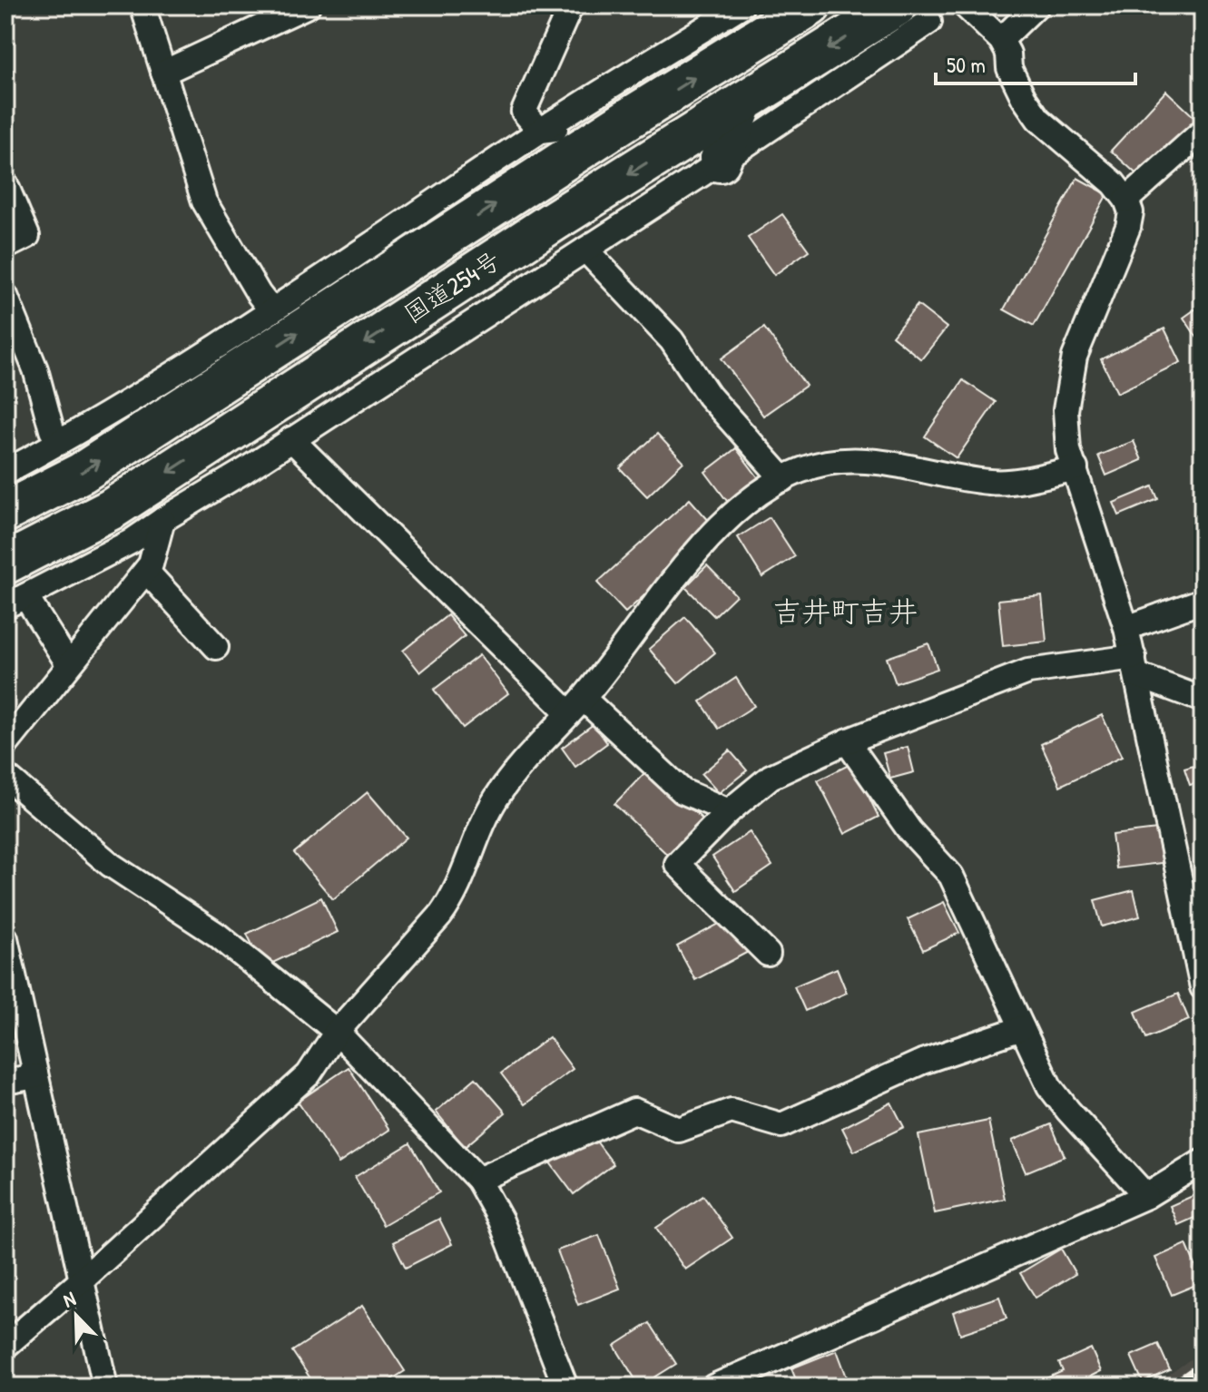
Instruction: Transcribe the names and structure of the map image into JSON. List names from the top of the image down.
{
  "streets": {
    "highway": ["国道254号"]
  },
  "districts": ["吉井町吉井"],
  "scale_bar": "50 m",
  "north": "top left"
}
